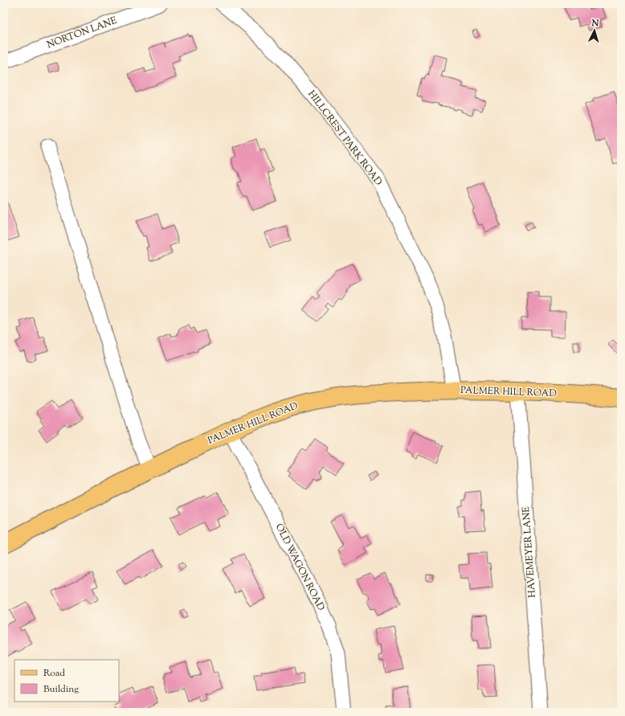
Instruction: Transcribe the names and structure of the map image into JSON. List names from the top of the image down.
{
  "streets": {
    "main road": ["PALMER HILL ROAD"],
    "street": [
      "NORTON LANE",
      "HILLCREST PARK ROAD",
      "HAVEMEYER LANE",
      "OLD WAGON ROAD"
    ]
  },
  "crossings": [
    ["HILLCREST PARK ROAD", "PALMER HILL ROAD"],
    ["PALMER HILL ROAD", "HAVEMEYER LANE"],
    ["PALMER HILL ROAD", "OLD WAGON ROAD"]
  ],
  "legend": ["Road", "Building"],
  "north": "top"
}
